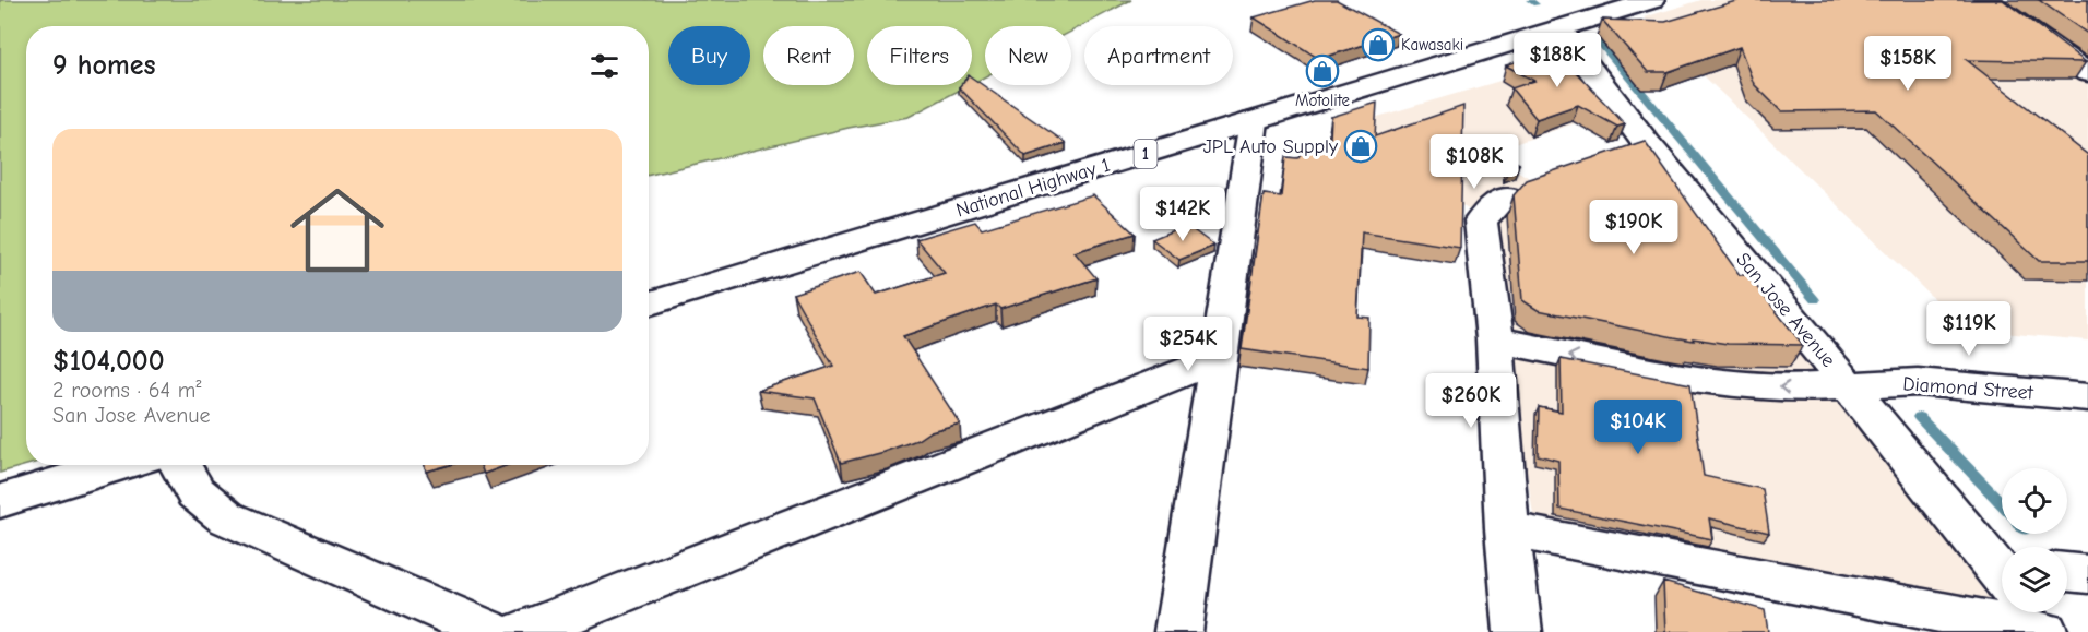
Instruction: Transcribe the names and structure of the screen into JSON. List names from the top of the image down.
{
  "streets": {
    "main road": [
      "1",
      "National Highway 1",
      "San Jose Avenue",
      "Diamond Street"
    ]
  },
  "crossings": [
    ["National Highway 1", "San Jose Avenue"],
    ["San Jose Avenue", "Diamond Street"]
  ],
  "places": {
    "shop": ["Kawasaki", "Motolite", "JPL Auto Supply"]
  },
  "page": {
    "chip": [
      "Buy",
      "Rent",
      "Filters",
      "New",
      "Apartment"
    ],
    "heading": "9 homes",
    "price": [
      "$188K",
      "$158K",
      "$108K",
      "$142K",
      "$190K",
      "$119K",
      "$254K",
      "$260K",
      "$104K"
    ],
    "list": [
      {
        "name": "$104,000",
        "note": "2 rooms · 64 m² · San Jose Avenue"
      }
    ]
  }
}
